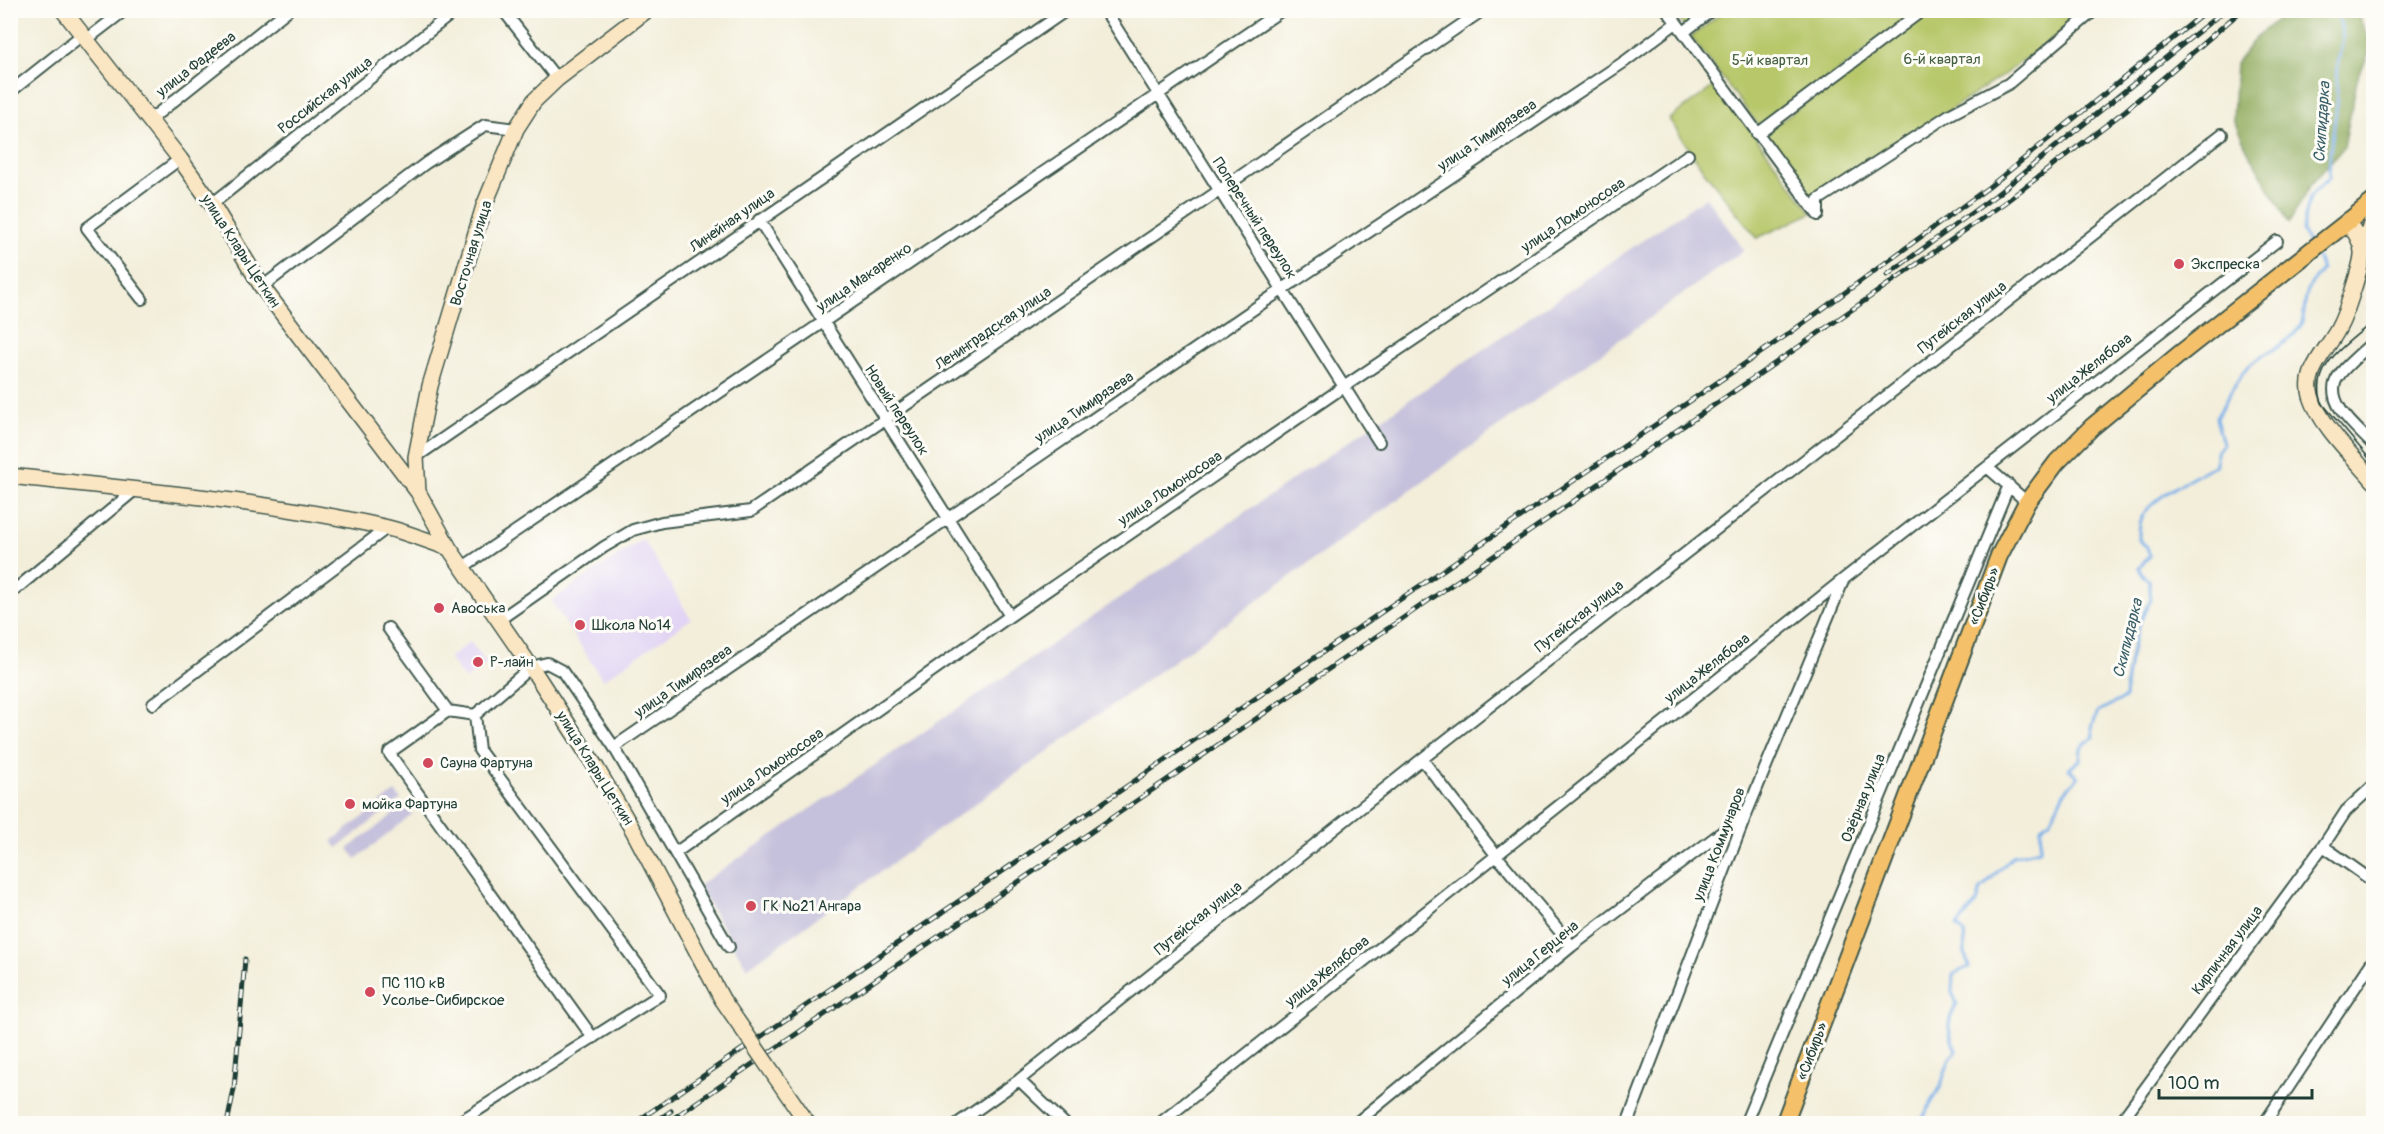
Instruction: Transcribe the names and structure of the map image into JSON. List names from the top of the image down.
{
  "streets": {
    "main road": ["«Сибирь»"],
    "street": [
      "улица Фадеева",
      "Российская улица",
      "улица Тимирязева",
      "улица Ломоносова",
      "Поперечный переулок",
      "Линейная улица",
      "улица Клары Цеткин",
      "Восточная улица",
      "улица Макаренко",
      "Путейская улица",
      "Ленинградская улица",
      "улица Желябова",
      "Новый переулок",
      "Озёрная улица",
      "улица Коммунаров",
      "Кирпичная улица",
      "улица Герцена"
    ]
  },
  "crossings": [
    ["улица Фадеева", "улица Клары Цеткин"],
    ["Российская улица", "улица Клары Цеткин"],
    ["улица Тимирязева", "Поперечный переулок"],
    ["улица Тимирязева", "Новый переулок"],
    ["улица Ломоносова", "Поперечный переулок"],
    ["улица Ломоносова", "Новый переулок"],
    ["Поперечный переулок", "улица Макаренко"],
    ["Поперечный переулок", "Ленинградская улица"],
    ["Линейная улица", "Восточная улица"],
    ["Линейная улица", "Новый переулок"],
    ["улица Клары Цеткин", "Восточная улица"],
    ["улица Клары Цеткин", "улица Макаренко"],
    ["улица Клары Цеткин", "Ленинградская улица"],
    ["улица Макаренко", "Новый переулок"],
    ["Ленинградская улица", "Новый переулок"],
    ["улица Желябова", "улица Коммунаров"],
    ["улица Коммунаров", "улица Герцена"]
  ],
  "water": ["Скипидарка"],
  "parks": ["6-й квартал", "5-й квартал"],
  "places": [
    "Экспреска",
    "Авоська",
    "Школа №14",
    "Р-лайн",
    "Сауна Фартуна",
    "мойка Фартуна",
    "ГК №21 Ангара",
    "ПС 110 кВ Усолье-Сибирское"
  ],
  "scale_bar": "100 m"
}
